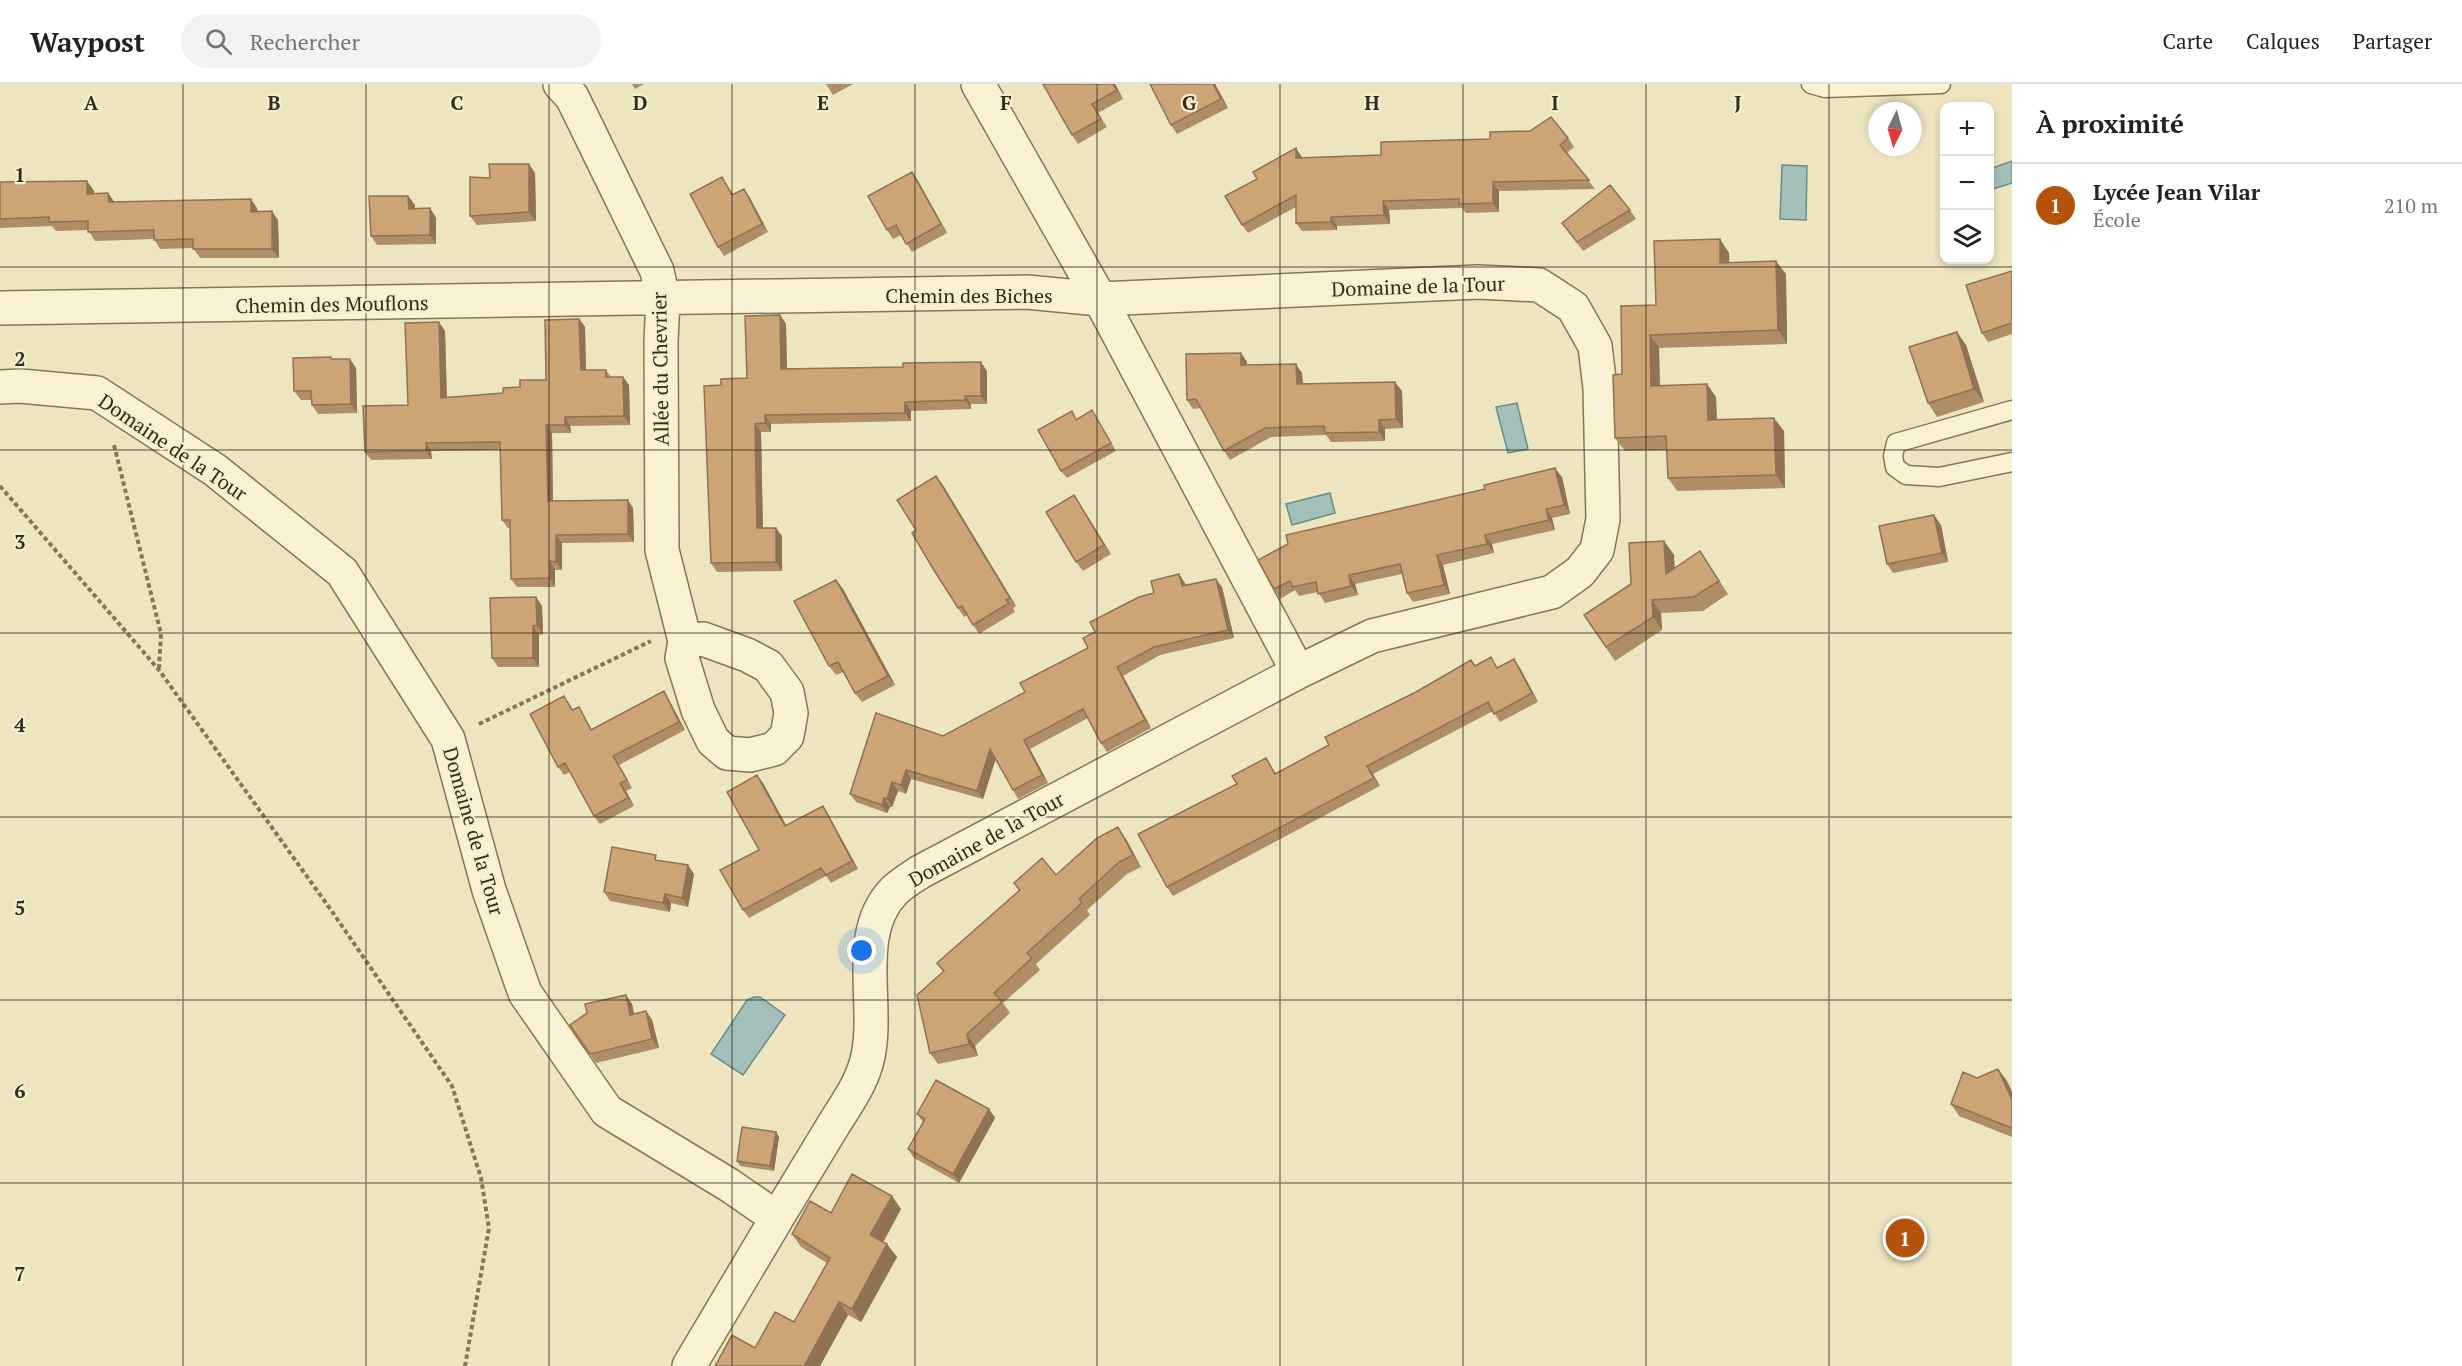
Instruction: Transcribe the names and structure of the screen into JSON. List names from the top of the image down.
{
  "streets": {
    "street": [
      "Domaine de la Tour",
      "Chemin des Biches",
      "Chemin des Mouflons",
      "Allée du Chevrier"
    ]
  },
  "crossings": [
    ["Domaine de la Tour", "Chemin des Biches"],
    ["Chemin des Biches", "Chemin des Mouflons"],
    ["Chemin des Biches", "Allée du Chevrier"],
    ["Chemin des Mouflons", "Allée du Chevrier"]
  ],
  "north": "bottom",
  "page": {
    "header": "Waypost",
    "search": "Rechercher",
    "nav": ["Carte", "Calques", "Partager"],
    "heading": "À proximité",
    "map_buttons": ["+", "−"],
    "list": [
      {
        "mark": "1",
        "name": "Lycée Jean Vilar",
        "note": "École",
        "value": "210 m"
      }
    ],
    "pins": "1"
  },
  "grid": {
    "columns": [
      "A",
      "B",
      "C",
      "D",
      "E",
      "F",
      "G",
      "H",
      "I",
      "J"
    ],
    "rows": [
      "1",
      "2",
      "3",
      "4",
      "5",
      "6",
      "7"
    ]
  }
}
